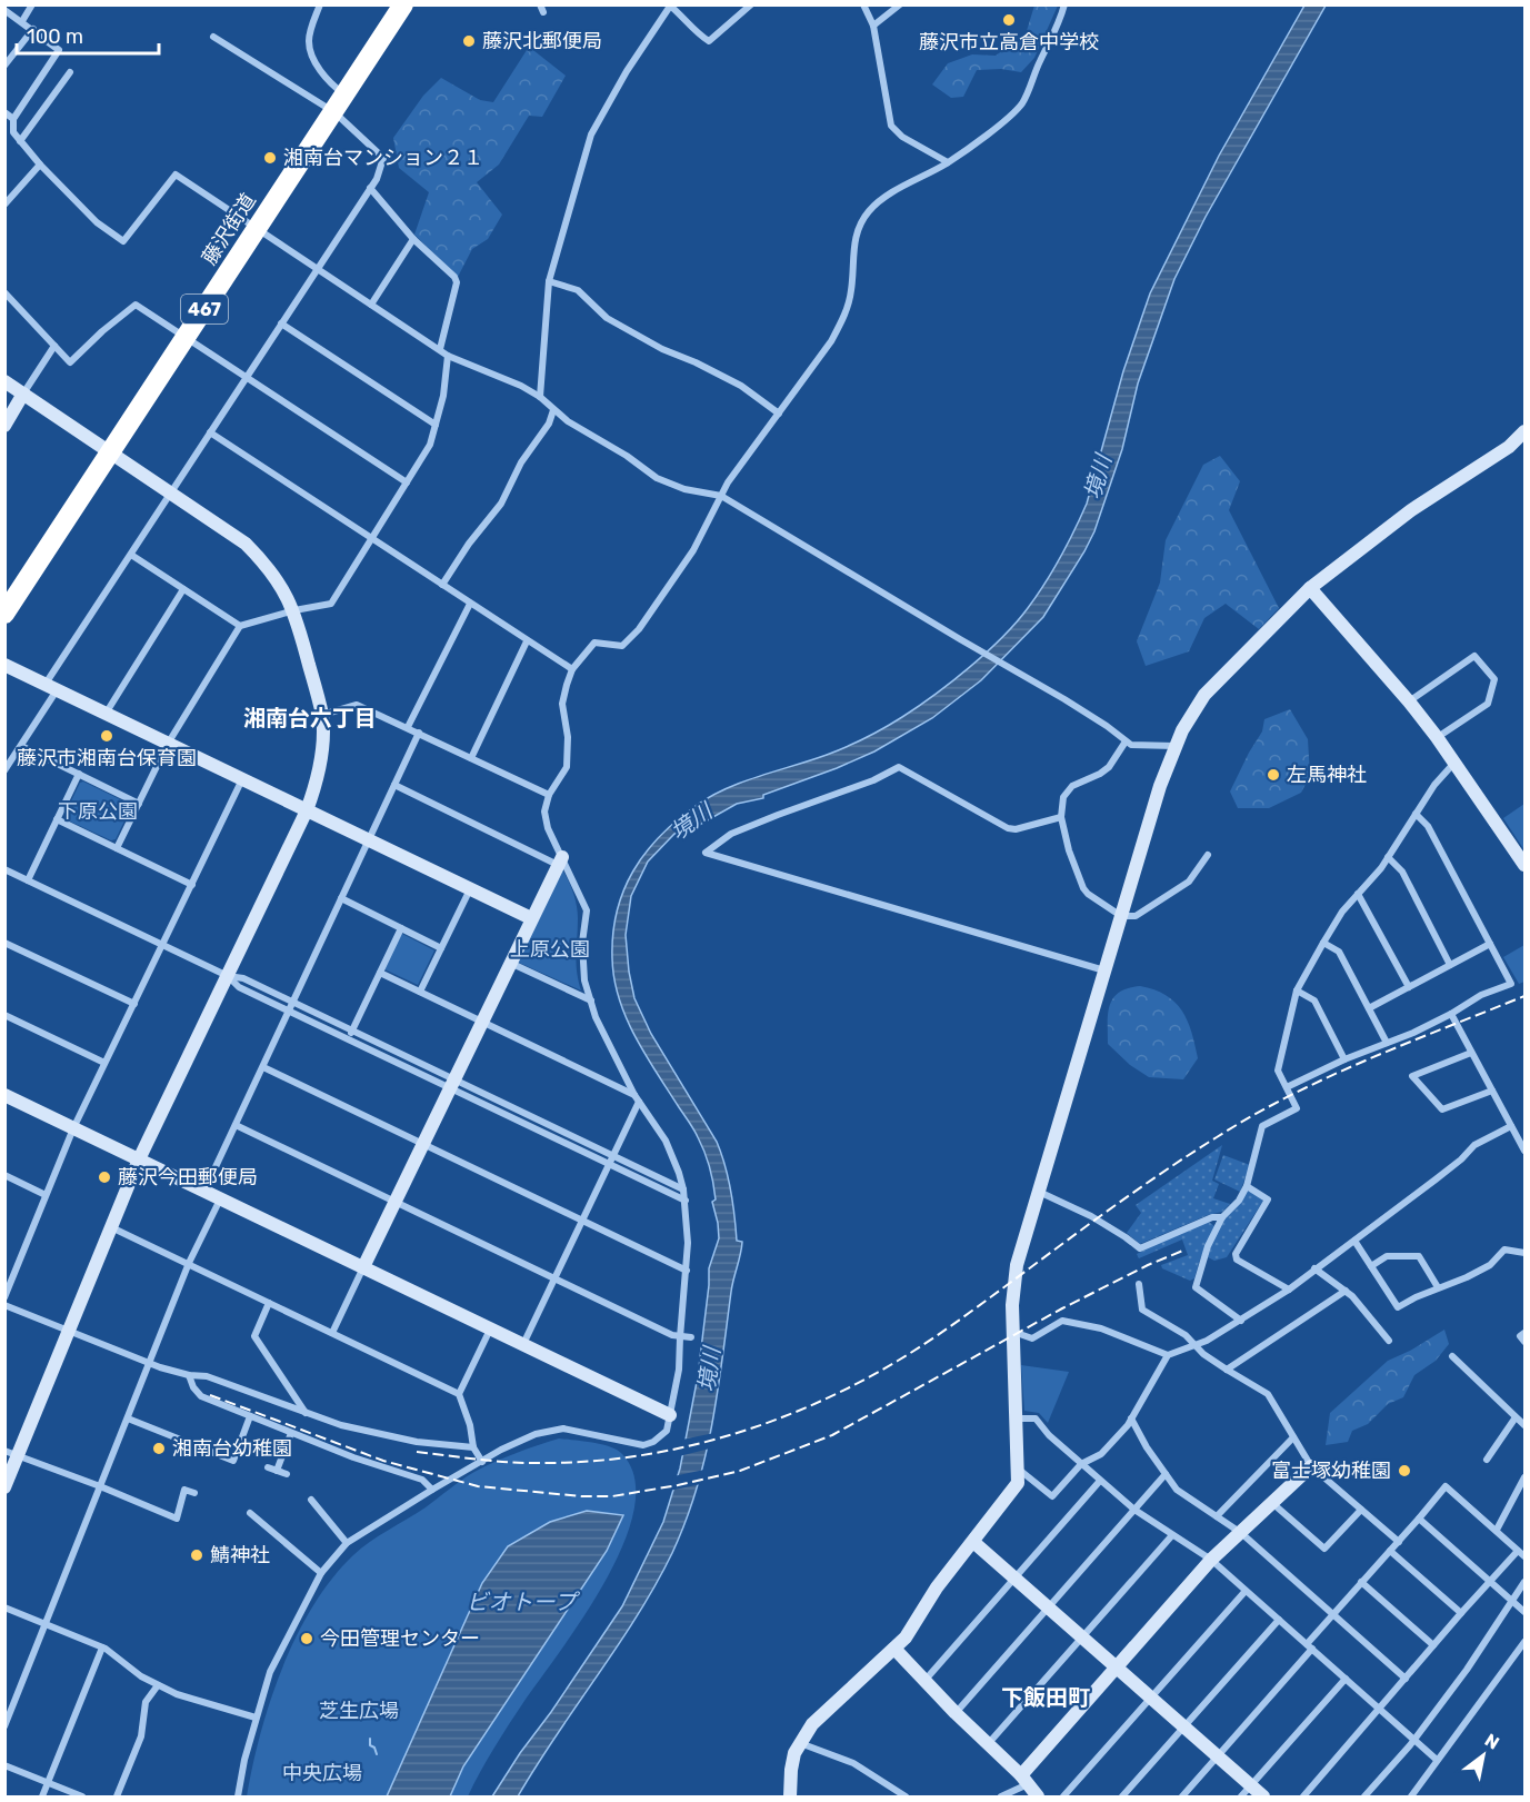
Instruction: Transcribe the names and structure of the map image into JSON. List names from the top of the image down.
{
  "streets": {
    "highway": ["藤沢街道", "467"]
  },
  "districts": ["湘南台六丁目", "下飯田町"],
  "water": ["境川", "ビオトープ"],
  "parks": [
    "下原公園",
    "上原公園",
    "芝生広場",
    "中央広場"
  ],
  "places": [
    "藤沢市立高倉中学校",
    "藤沢北郵便局",
    "湘南台マンション２１",
    "藤沢市湘南台保育園",
    "左馬神社",
    "藤沢今田郵便局",
    "湘南台幼稚園",
    "富士塚幼稚園",
    "鯖神社",
    "今田管理センター"
  ],
  "scale_bar": "100 m",
  "north": "top right"
}
